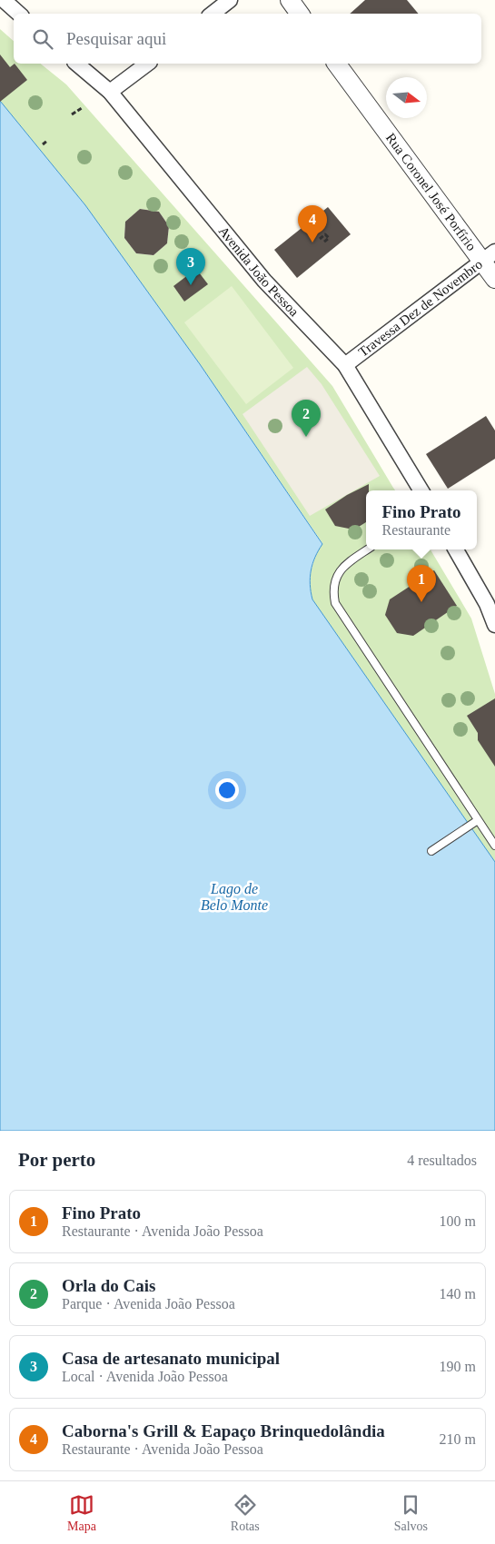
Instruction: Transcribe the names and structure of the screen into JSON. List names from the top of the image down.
{
  "streets": {
    "street": ["Rua Coronel José Porfírio", "Avenida João Pessoa", "Travessa Dez de Novembro"]
  },
  "crossings": [
    ["Rua Coronel José Porfírio", "Travessa Dez de Novembro"],
    ["Avenida João Pessoa", "Travessa Dez de Novembro"]
  ],
  "water": ["Lago de Belo Monte"],
  "north": "right",
  "page": {
    "search": "Pesquisar aqui",
    "pins": [
      "4",
      "3",
      "2",
      "1"
    ],
    "popup": ["Fino Prato", "Restaurante"],
    "heading": ["Por perto", "4 resultados"],
    "list": [
      {
        "mark": "1",
        "name": "Fino Prato",
        "note": "Restaurante · Avenida João Pessoa",
        "value": "100 m"
      },
      {
        "mark": "2",
        "name": "Orla do Cais",
        "note": "Parque · Avenida João Pessoa",
        "value": "140 m"
      },
      {
        "mark": "3",
        "name": "Casa de artesanato municipal",
        "note": "Local · Avenida João Pessoa",
        "value": "190 m"
      },
      {
        "mark": "4",
        "name": "Caborna's Grill & Eapaço Brinquedolândia",
        "note": "Restaurante · Avenida João Pessoa",
        "value": "210 m"
      }
    ],
    "nav": ["Mapa", "Rotas", "Salvos"]
  }
}
